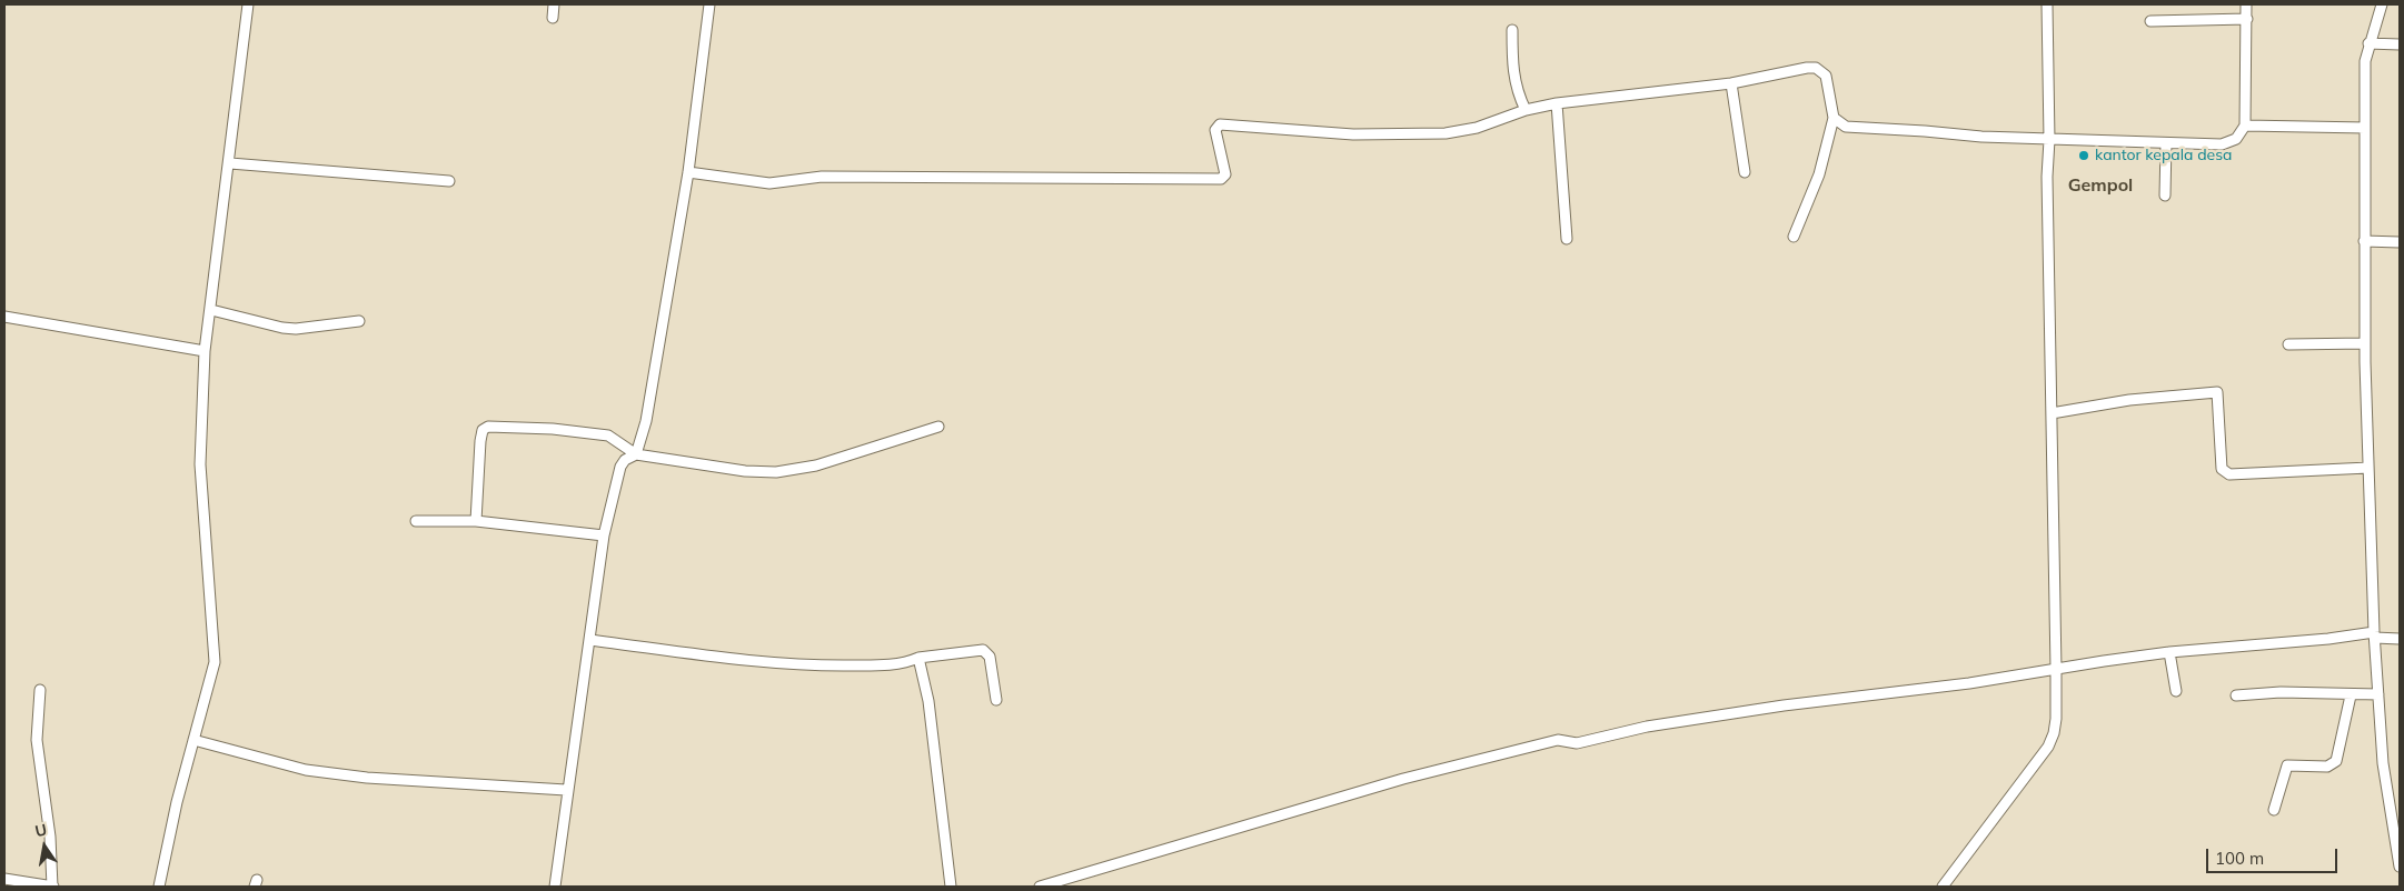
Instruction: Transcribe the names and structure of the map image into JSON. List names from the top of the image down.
{
  "districts": ["Gempol"],
  "places": ["kantor kepala desa"],
  "scale_bar": "100 m",
  "north": "top"
}
